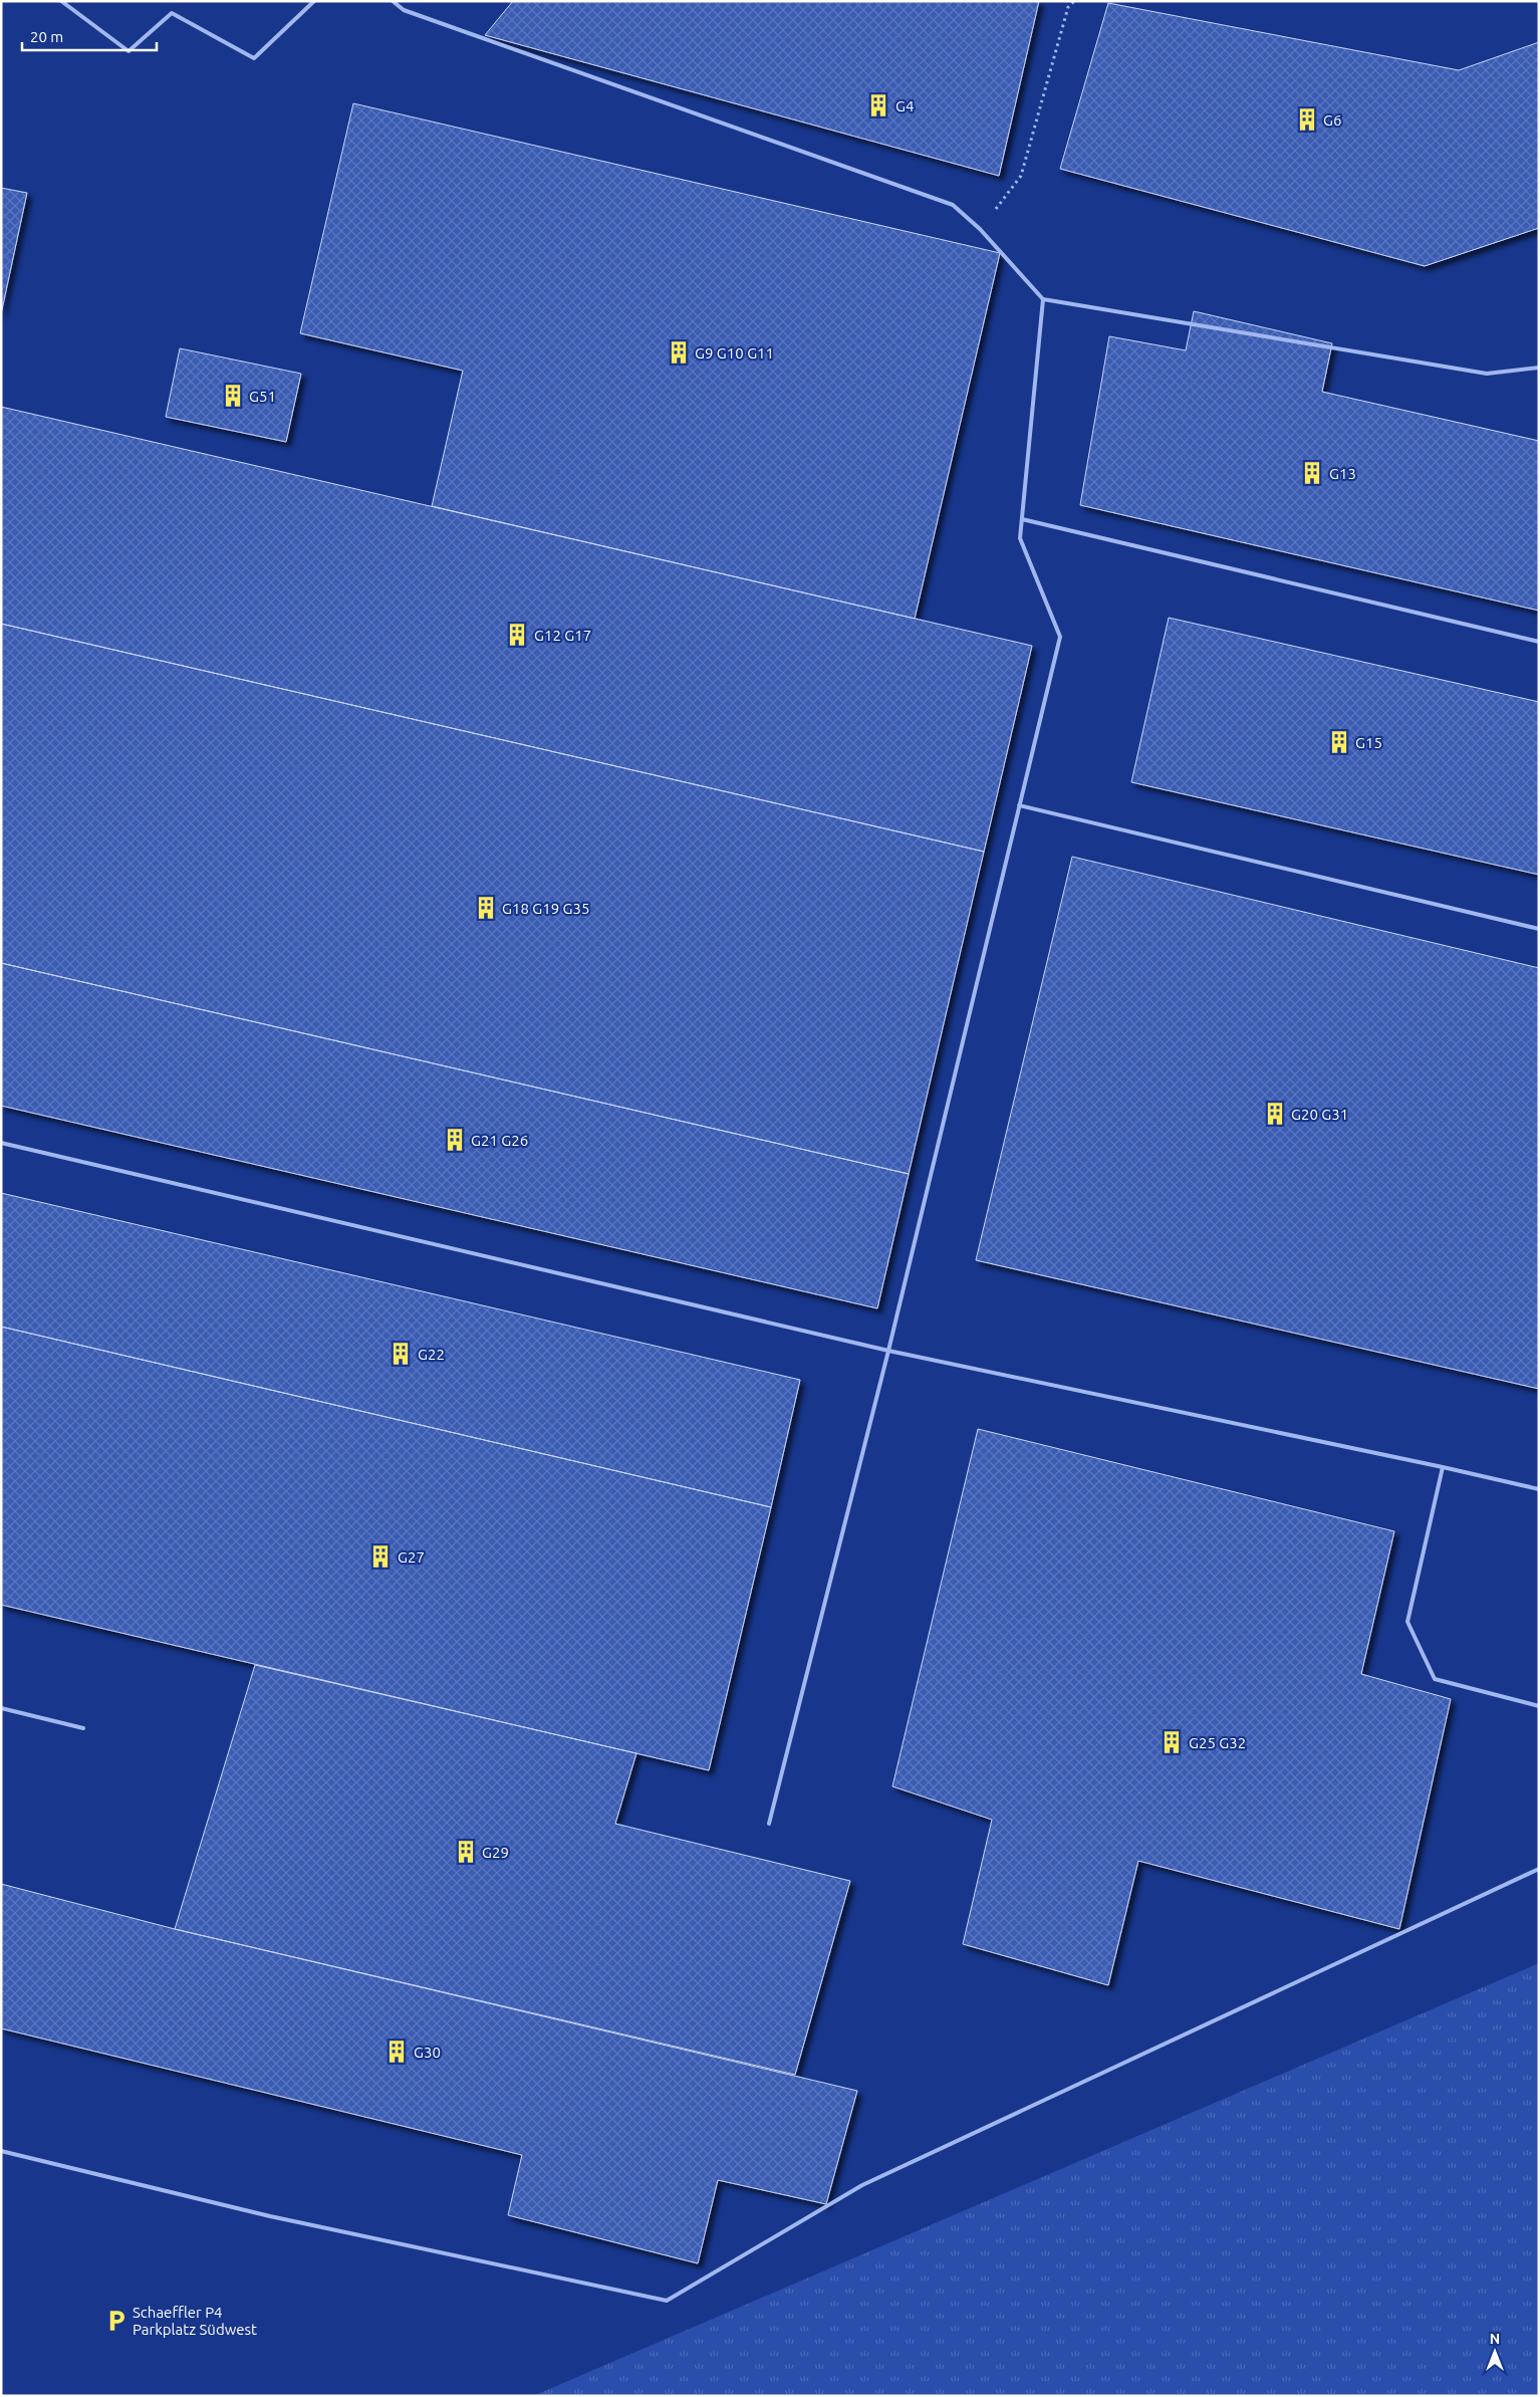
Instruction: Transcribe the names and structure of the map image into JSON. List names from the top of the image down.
{
  "places": {
    "building": [
      "G4",
      "G6",
      "G9 G10 G11",
      "G51",
      "G13",
      "G12 G17",
      "G15",
      "G18 G19 G35",
      "G20 G31",
      "G21 G26",
      "G22",
      "G27",
      "G25 G32",
      "G29",
      "G30"
    ],
    "parking": ["Schaeffler P4 Parkplatz Südwest"]
  },
  "scale_bar": "20 m",
  "north": "top"
}
